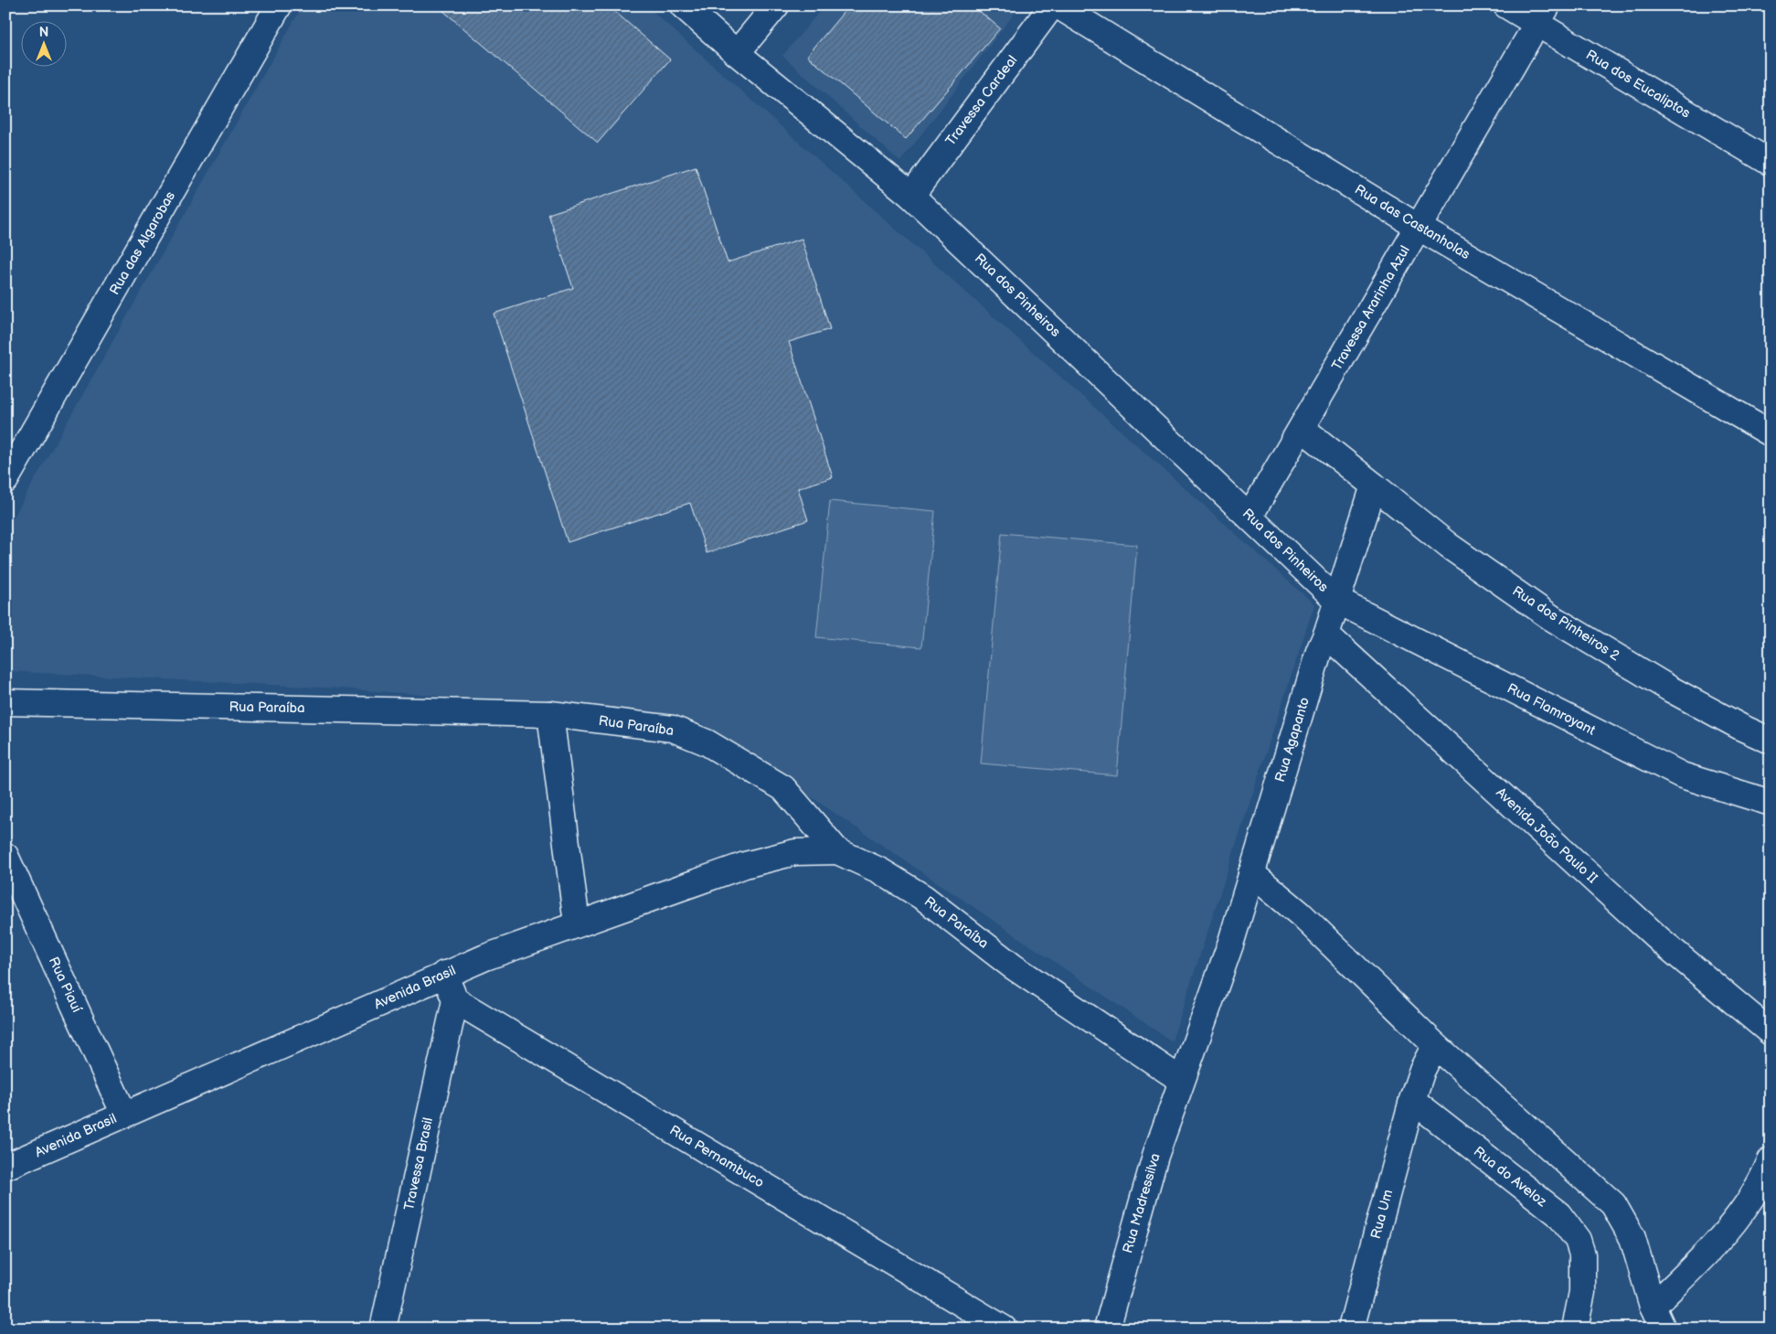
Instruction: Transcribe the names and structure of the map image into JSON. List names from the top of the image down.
{
  "streets": {
    "street": [
      "Rua dos Eucaliptos",
      "Travessa Cardeal",
      "Rua das Castanholas",
      "Rua das Algarobas",
      "Rua dos Pinheiros",
      "Travessa Ararinha Azul",
      "Rua dos Pinheiros 2",
      "Rua Paraíba",
      "Rua Flamroyant",
      "Rua Agapanto",
      "Avenida João Paulo II",
      "Rua Piauí",
      "Avenida Brasil",
      "Rua Pernambuco",
      "Travessa Brasil",
      "Rua do Aveloz",
      "Rua Madressilva",
      "Rua Um"
    ]
  },
  "crossings": [
    ["Rua dos Eucaliptos", "Travessa Ararinha Azul"],
    ["Travessa Cardeal", "Rua dos Pinheiros"],
    ["Rua das Castanholas", "Travessa Ararinha Azul"],
    ["Rua dos Pinheiros", "Travessa Ararinha Azul"],
    ["Rua dos Pinheiros", "Rua Flamroyant"],
    ["Rua dos Pinheiros", "Rua Agapanto"],
    ["Rua dos Pinheiros 2", "Rua Agapanto"],
    ["Rua Paraíba", "Rua Agapanto"],
    ["Rua Paraíba", "Avenida Brasil"],
    ["Rua Paraíba", "Rua Madressilva"],
    ["Rua Flamroyant", "Rua Agapanto"],
    ["Rua Agapanto", "Avenida João Paulo II"],
    ["Rua Agapanto", "Rua Madressilva"],
    ["Rua Piauí", "Avenida Brasil"],
    ["Rua Pernambuco", "Travessa Brasil"],
    ["Rua do Aveloz", "Rua Um"]
  ],
  "north": "top"
}
